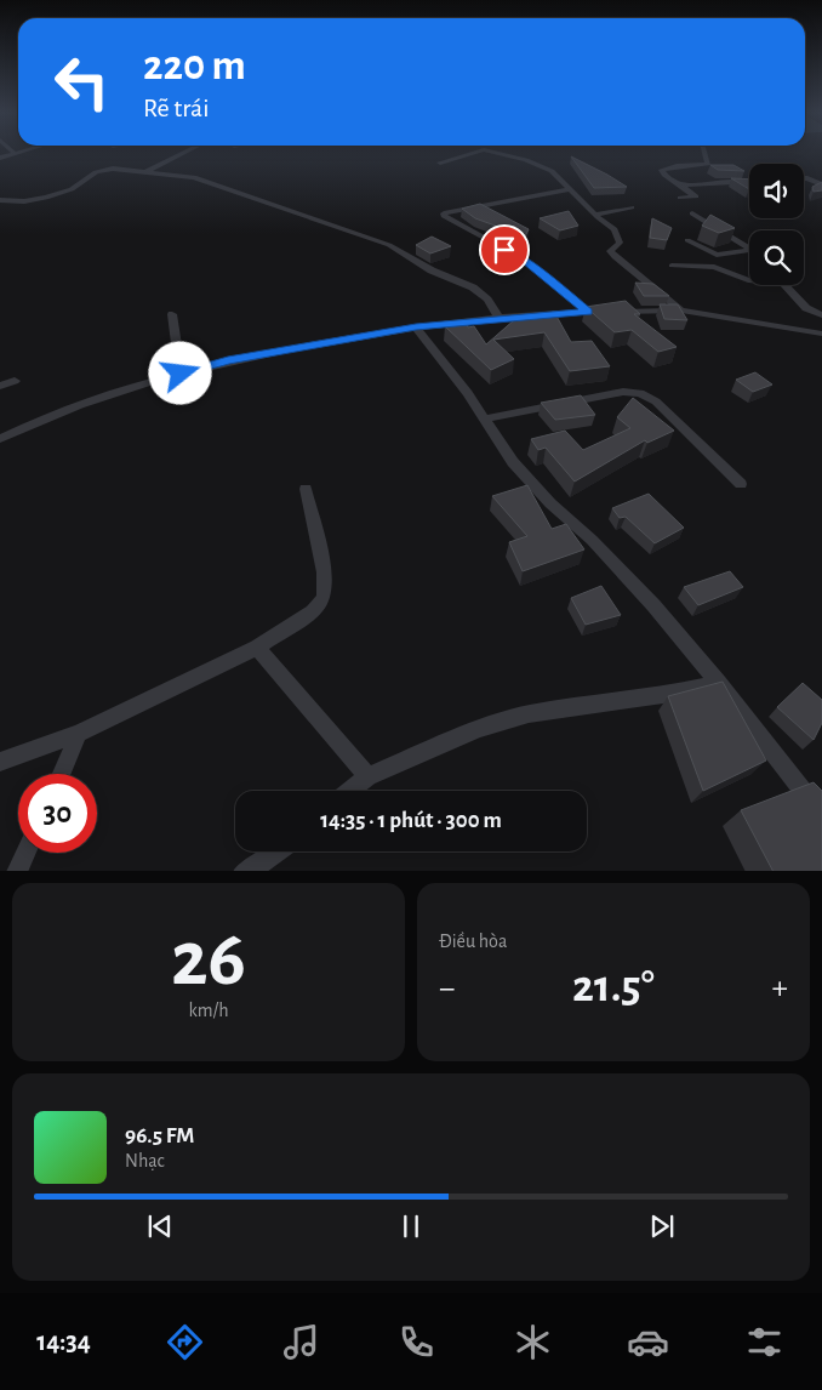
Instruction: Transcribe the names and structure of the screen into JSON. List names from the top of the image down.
{
  "page": {
    "turn": ["220 m", "Rẽ trái"],
    "limit": "30",
    "trip": "14:35 · 1 phút · 300 m",
    "tile": [
      ["26", "km/h"],
      "Điều hòa"
    ],
    "heat": ["−", "21.5°", "+"],
    "song": ["96.5 FM", "Nhạc"],
    "tabs": "14:34"
  }
}
